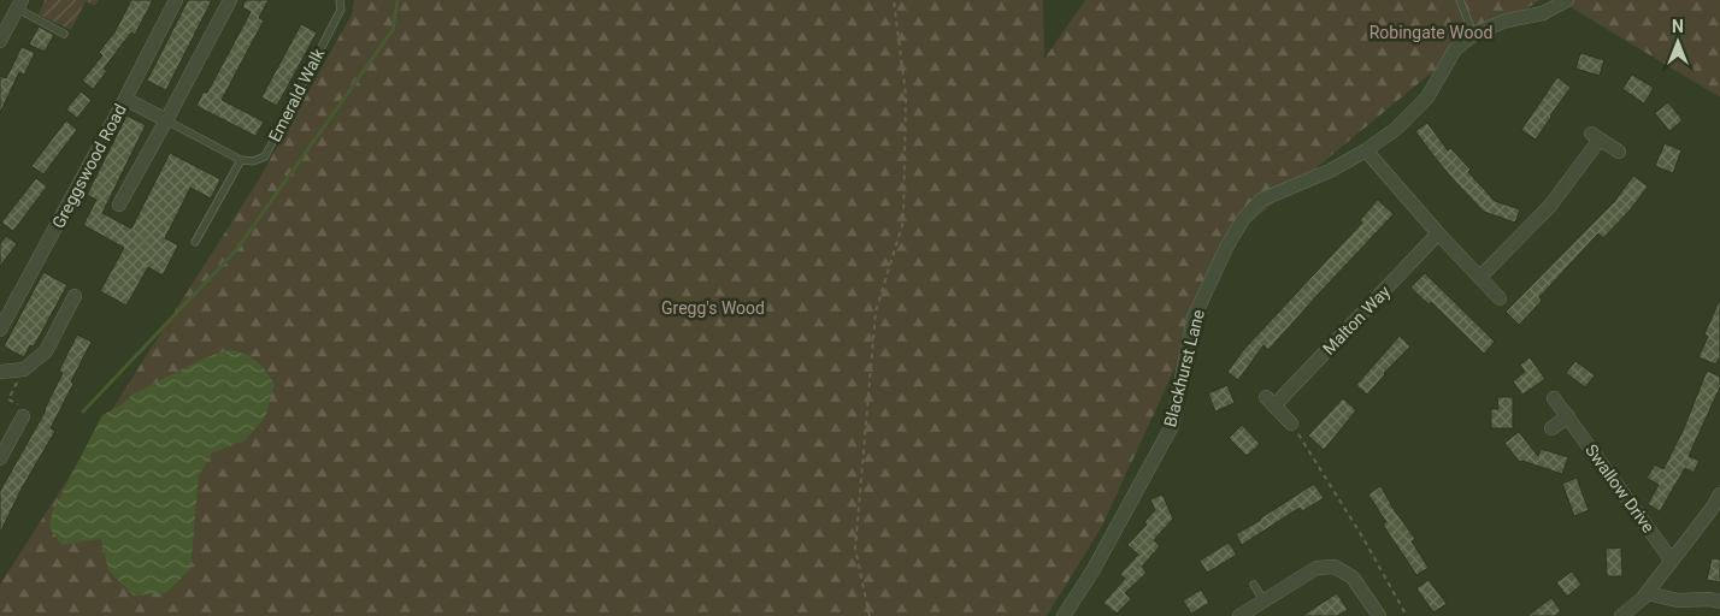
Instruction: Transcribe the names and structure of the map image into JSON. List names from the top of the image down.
{
  "streets": {
    "street": [
      "Greggswood Road",
      "Malton Way",
      "Blackhurst Lane",
      "Swallow Drive"
    ],
    "lane": ["Emerald Walk"]
  },
  "parks": ["Robingate Wood", "Gregg's Wood"],
  "north": "top"
}
